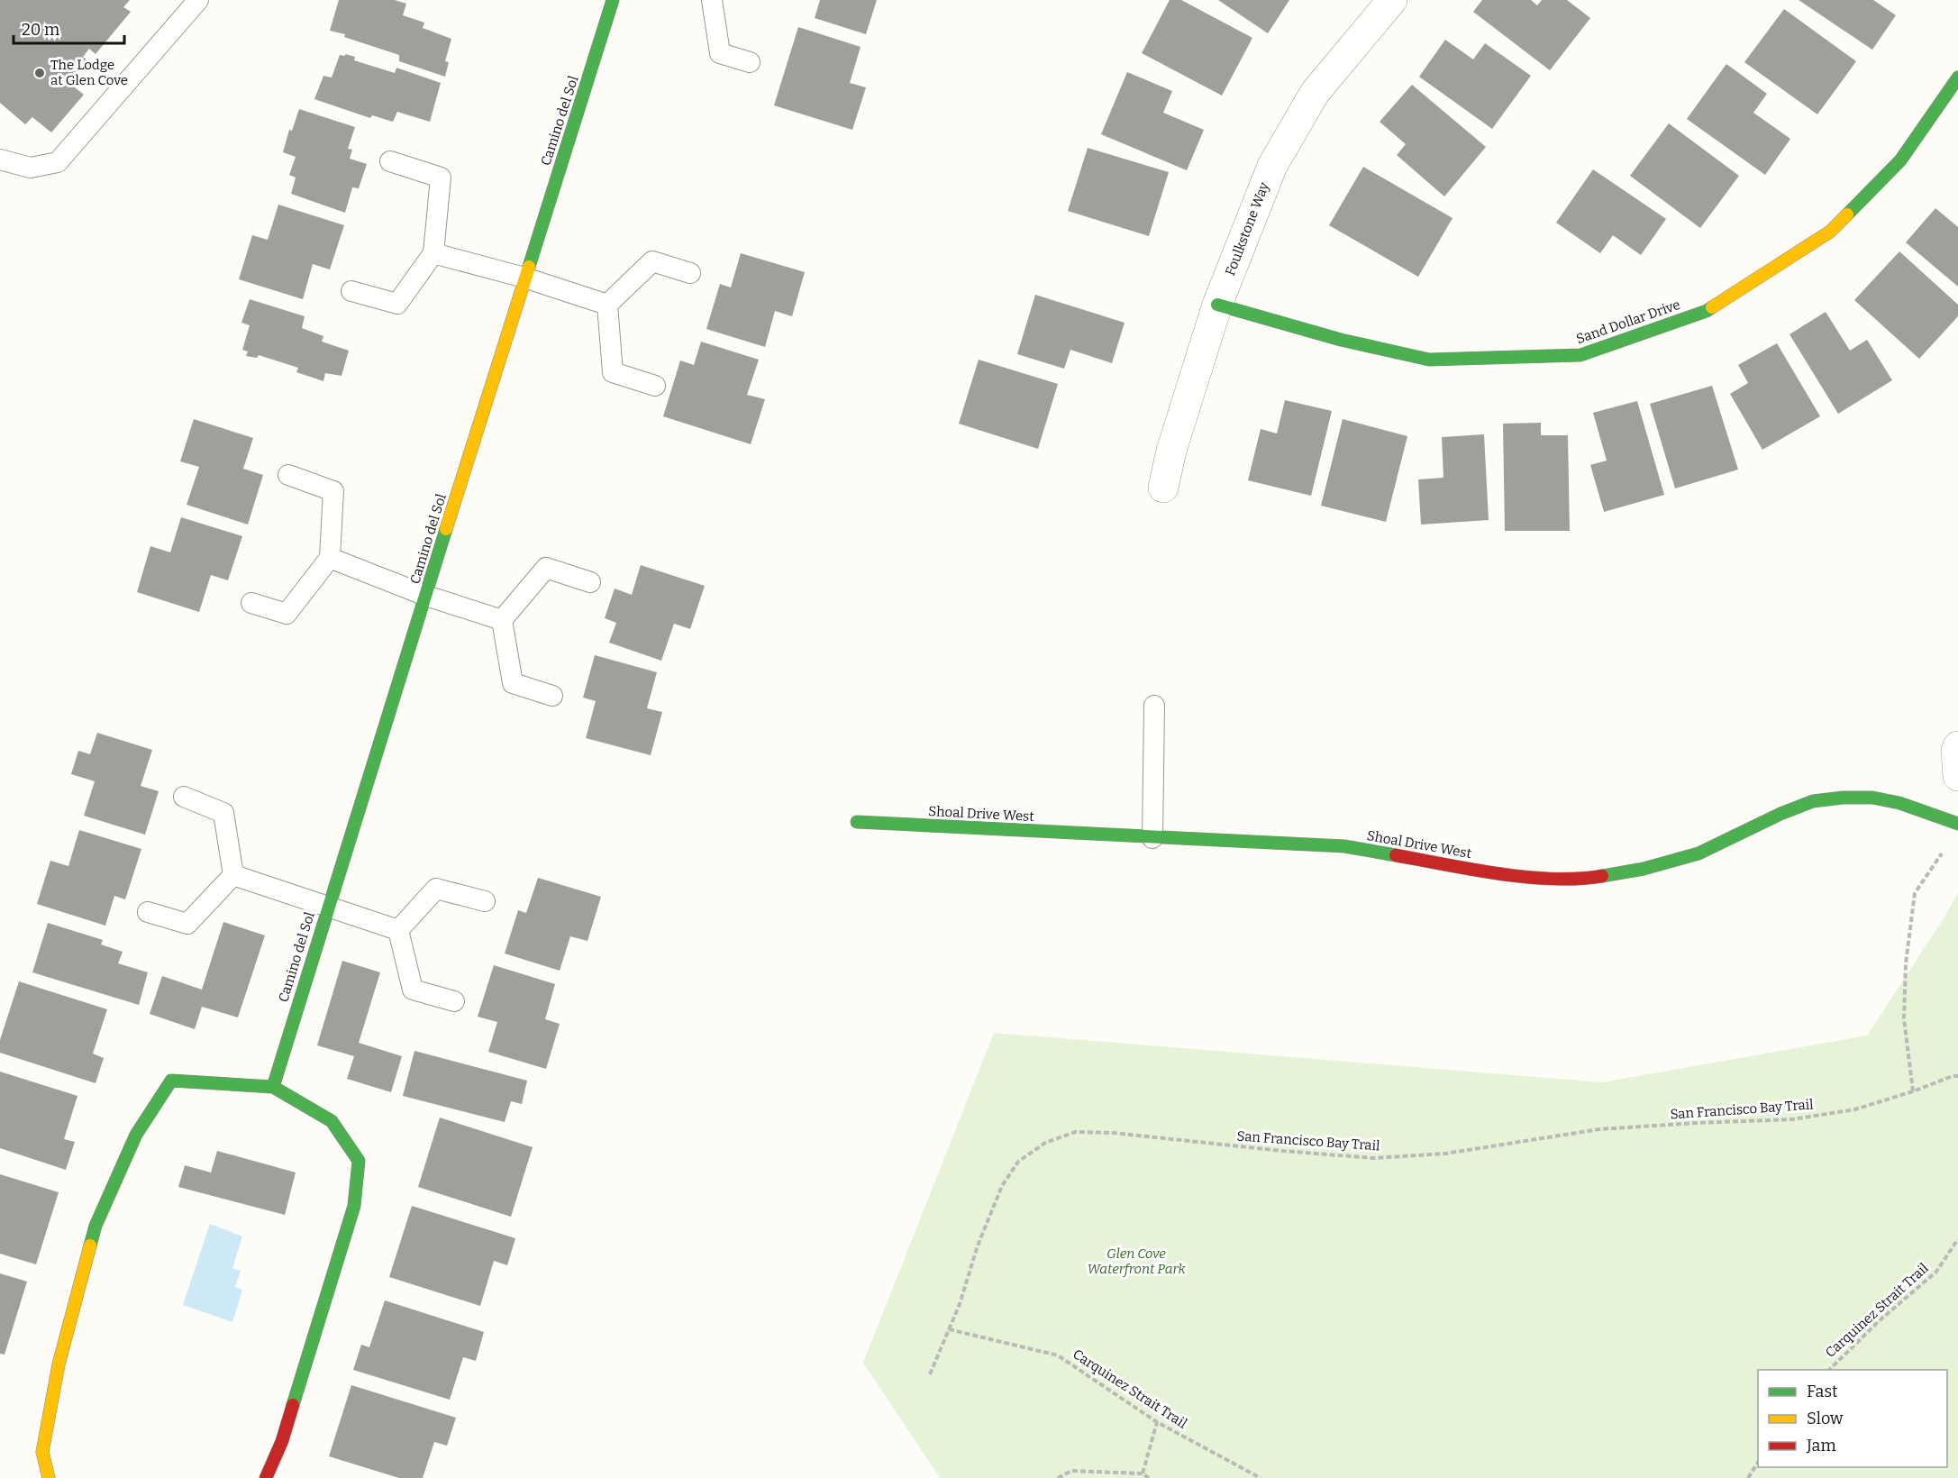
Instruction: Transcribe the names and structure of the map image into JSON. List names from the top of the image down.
{
  "streets": {
    "street": [
      "Camino del Sol",
      "Foulkstone Way",
      "Sand Dollar Drive",
      "Shoal Drive West"
    ],
    "path": ["San Francisco Bay Trail", "Carquinez Strait Trail"]
  },
  "crossings": [
    ["Foulkstone Way", "Sand Dollar Drive"],
    ["San Francisco Bay Trail", "Carquinez Strait Trail"]
  ],
  "parks": ["Glen Cove Waterfront Park"],
  "places": ["The Lodge at Glen Cove"],
  "legend": ["Fast", "Slow", "Jam"],
  "scale_bar": "20 m"
}
